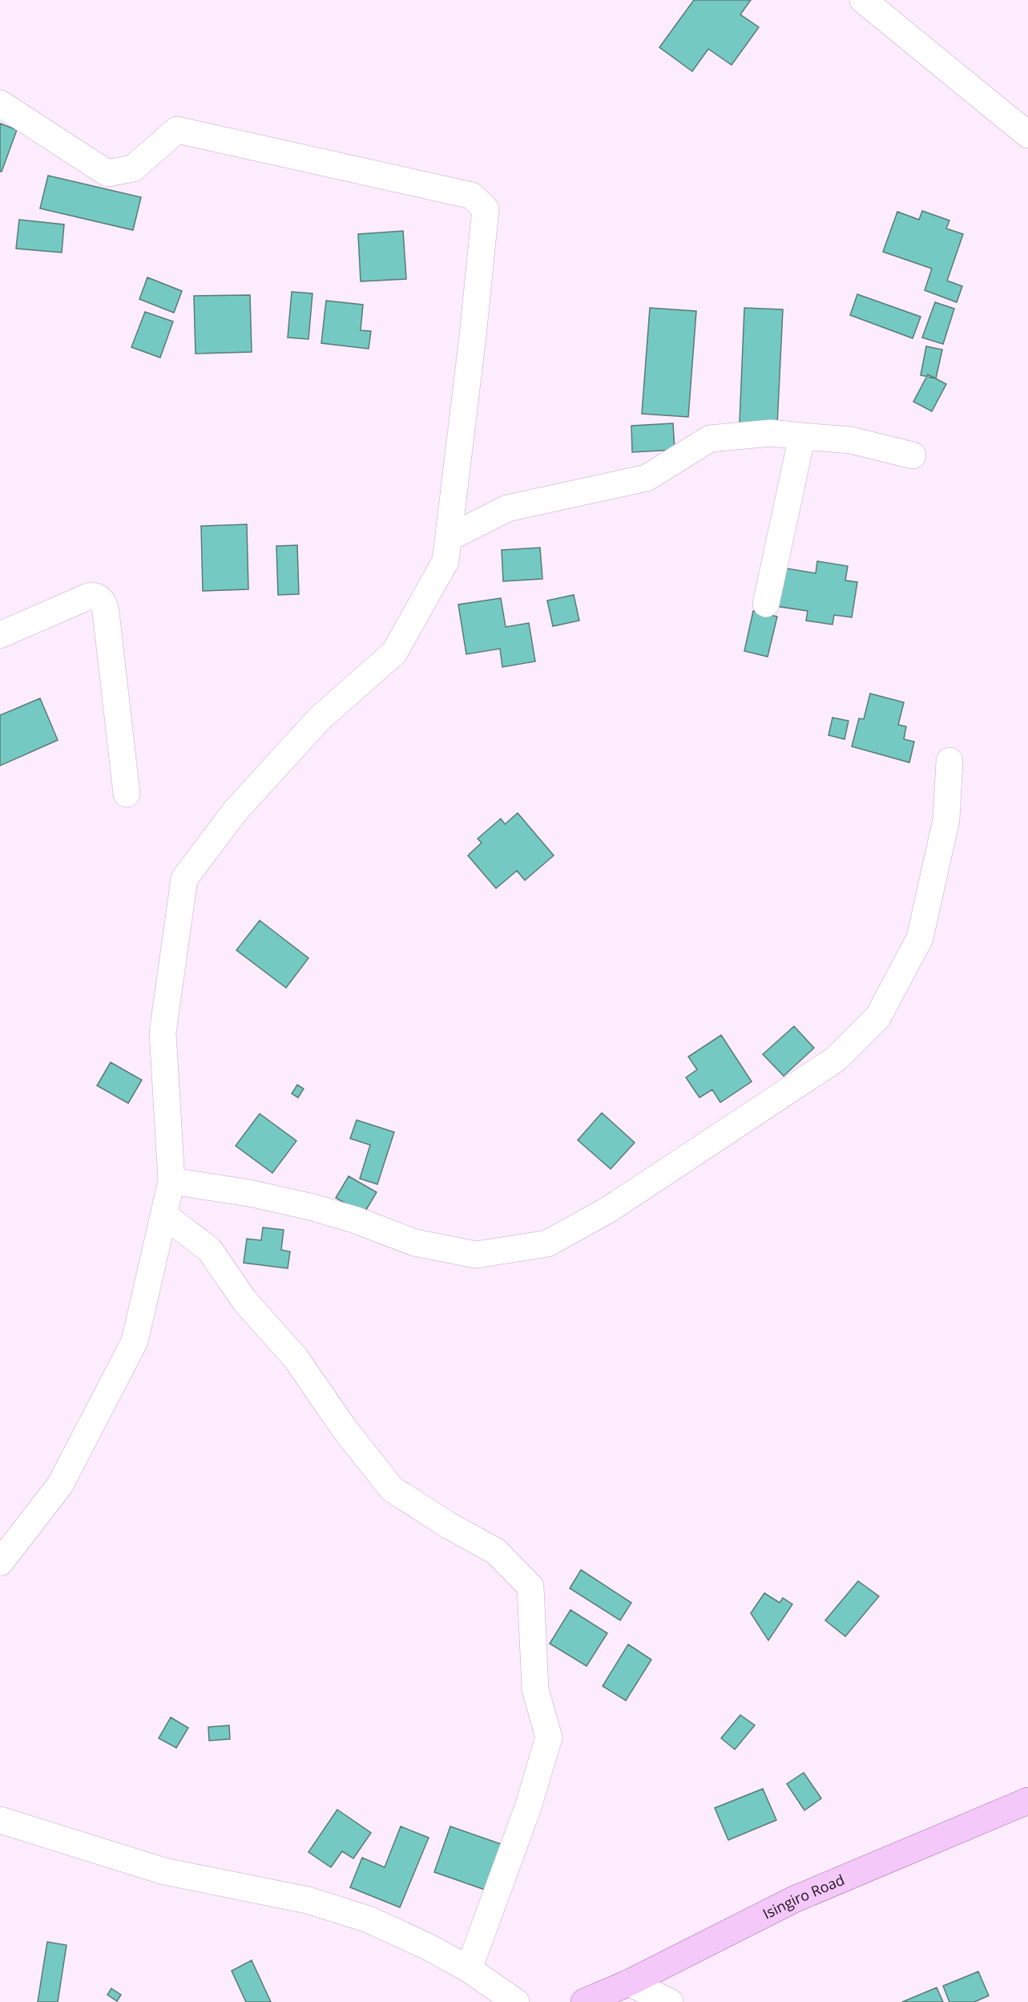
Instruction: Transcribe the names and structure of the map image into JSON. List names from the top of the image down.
{
  "streets": {
    "main road": ["Isingiro Road"]
  }
}
